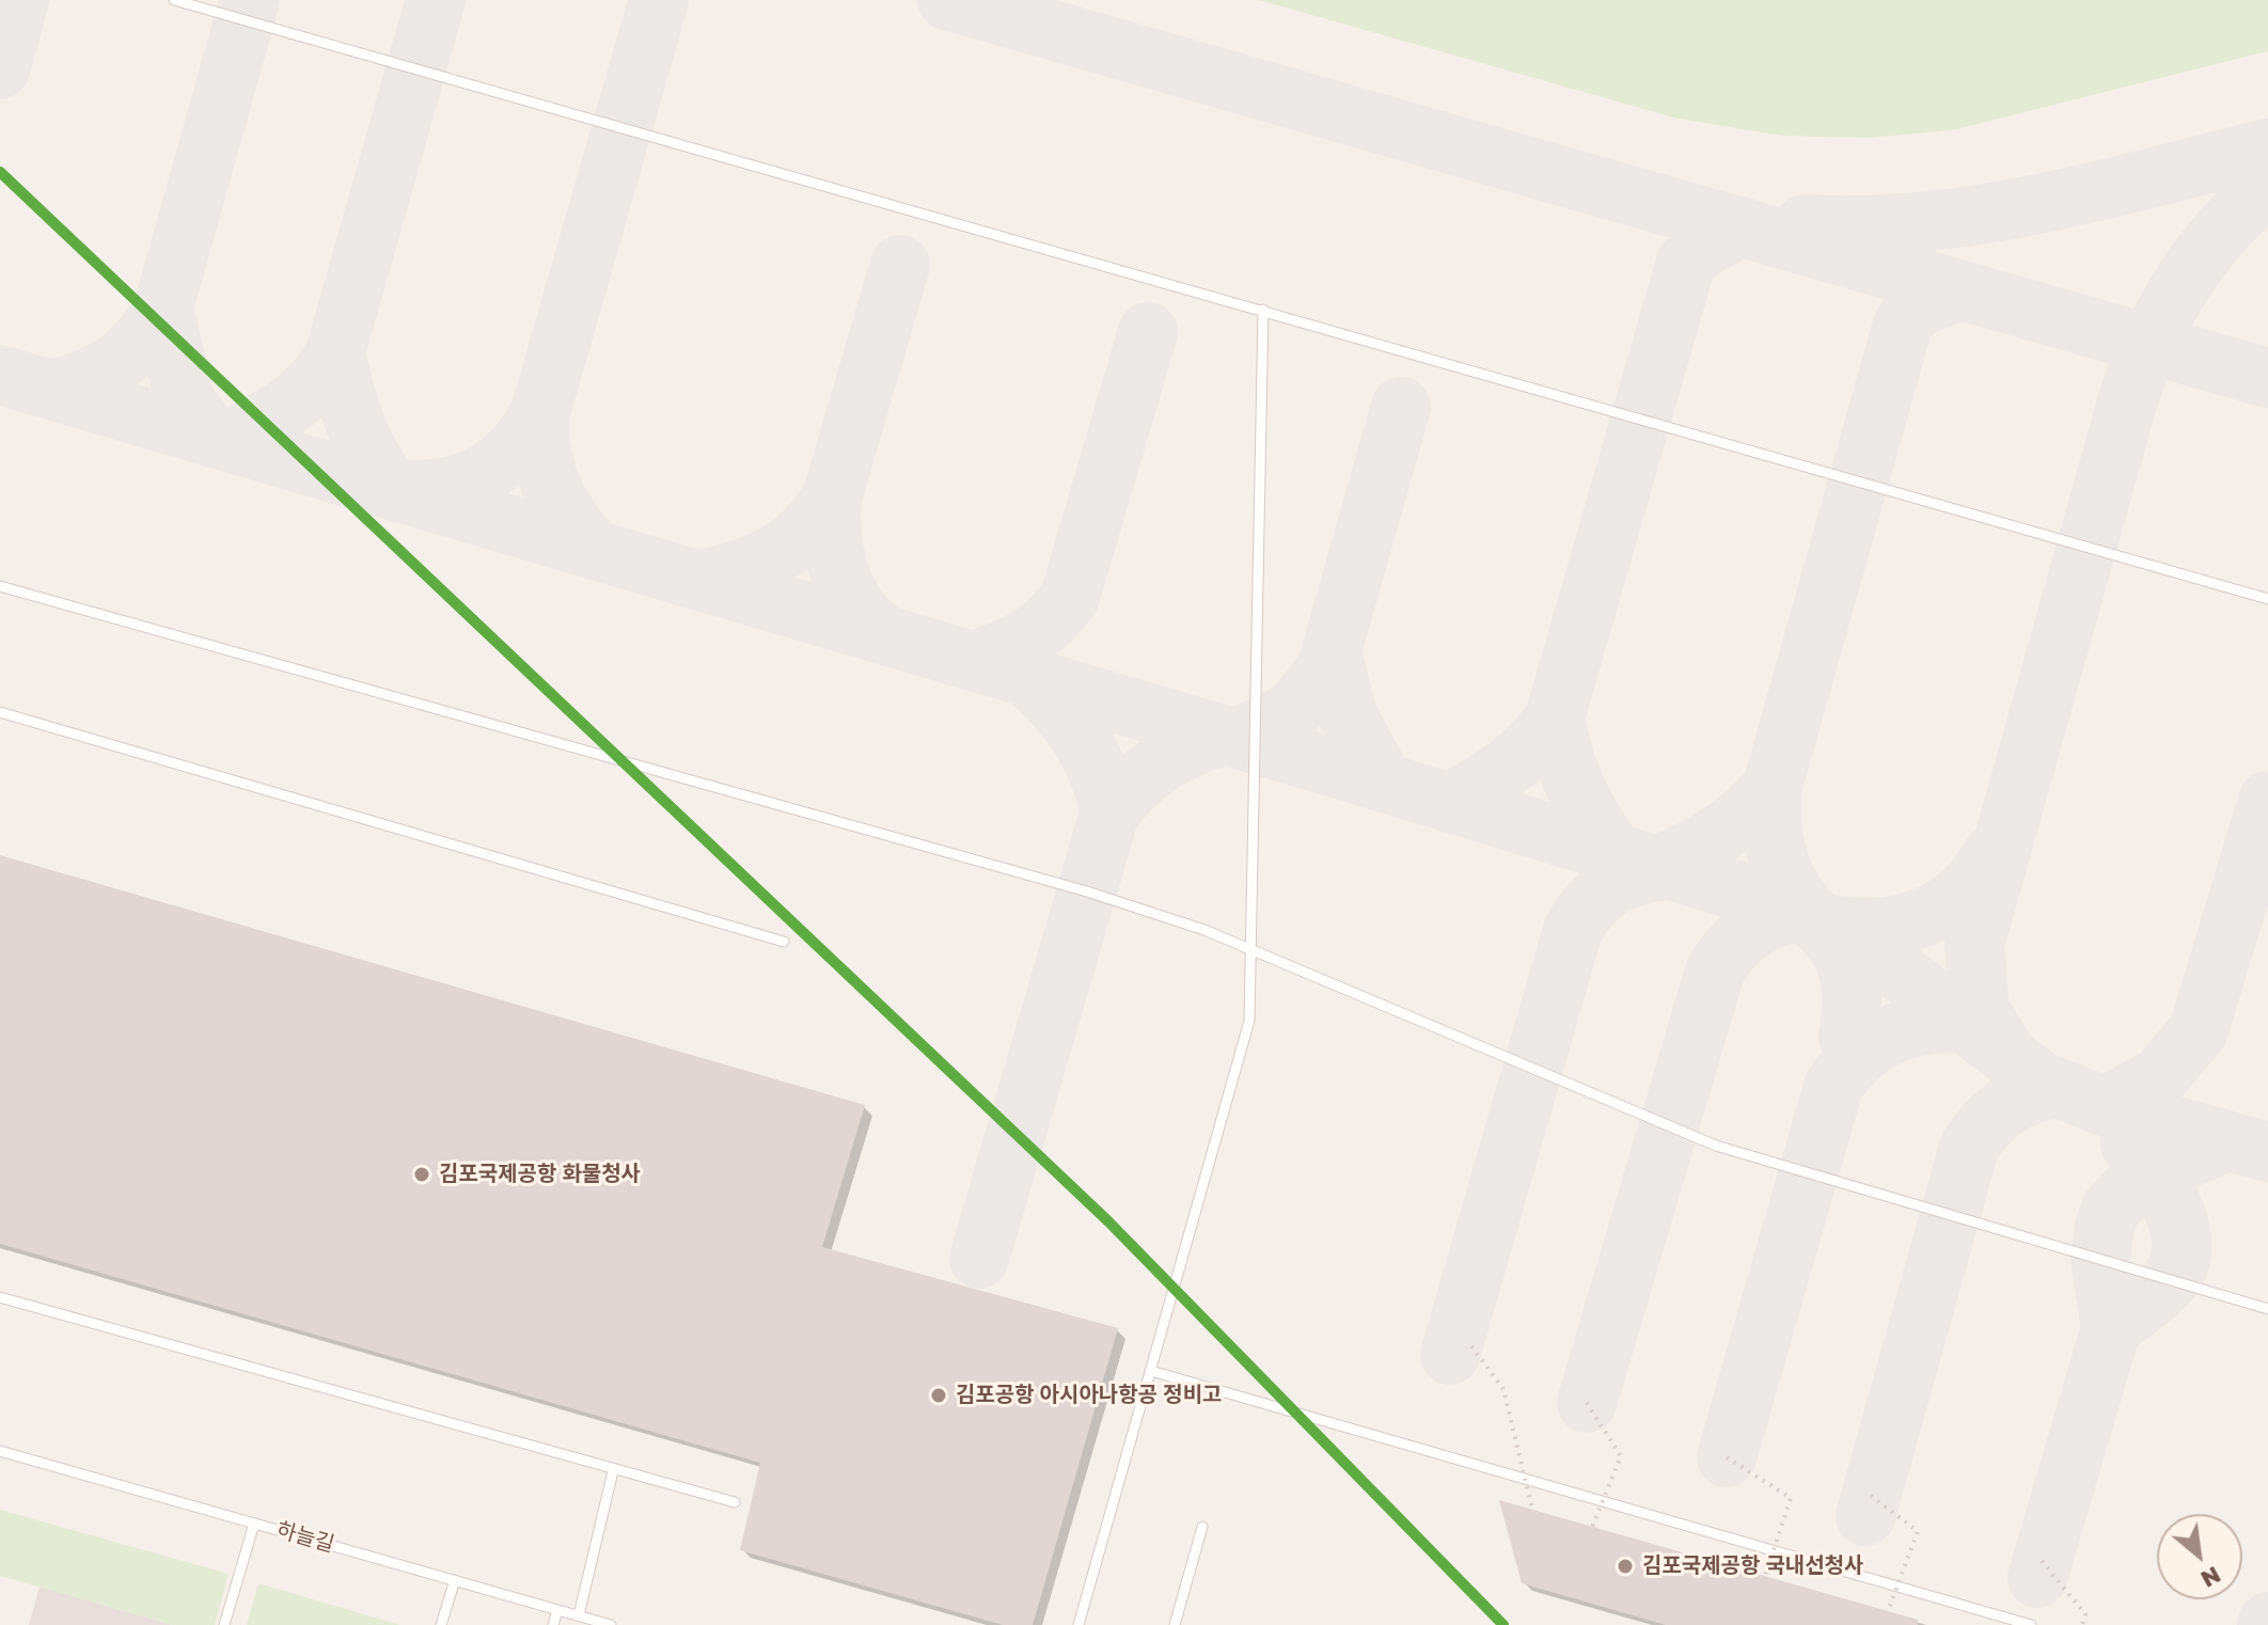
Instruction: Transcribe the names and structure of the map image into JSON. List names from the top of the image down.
{
  "streets": {
    "lane": ["하늘길"]
  },
  "places": ["김포국제공항 화물청사", "김포공항 아시아나항공 정비고", "김포국제공항 국내선청사"],
  "north": "bottom right"
}
